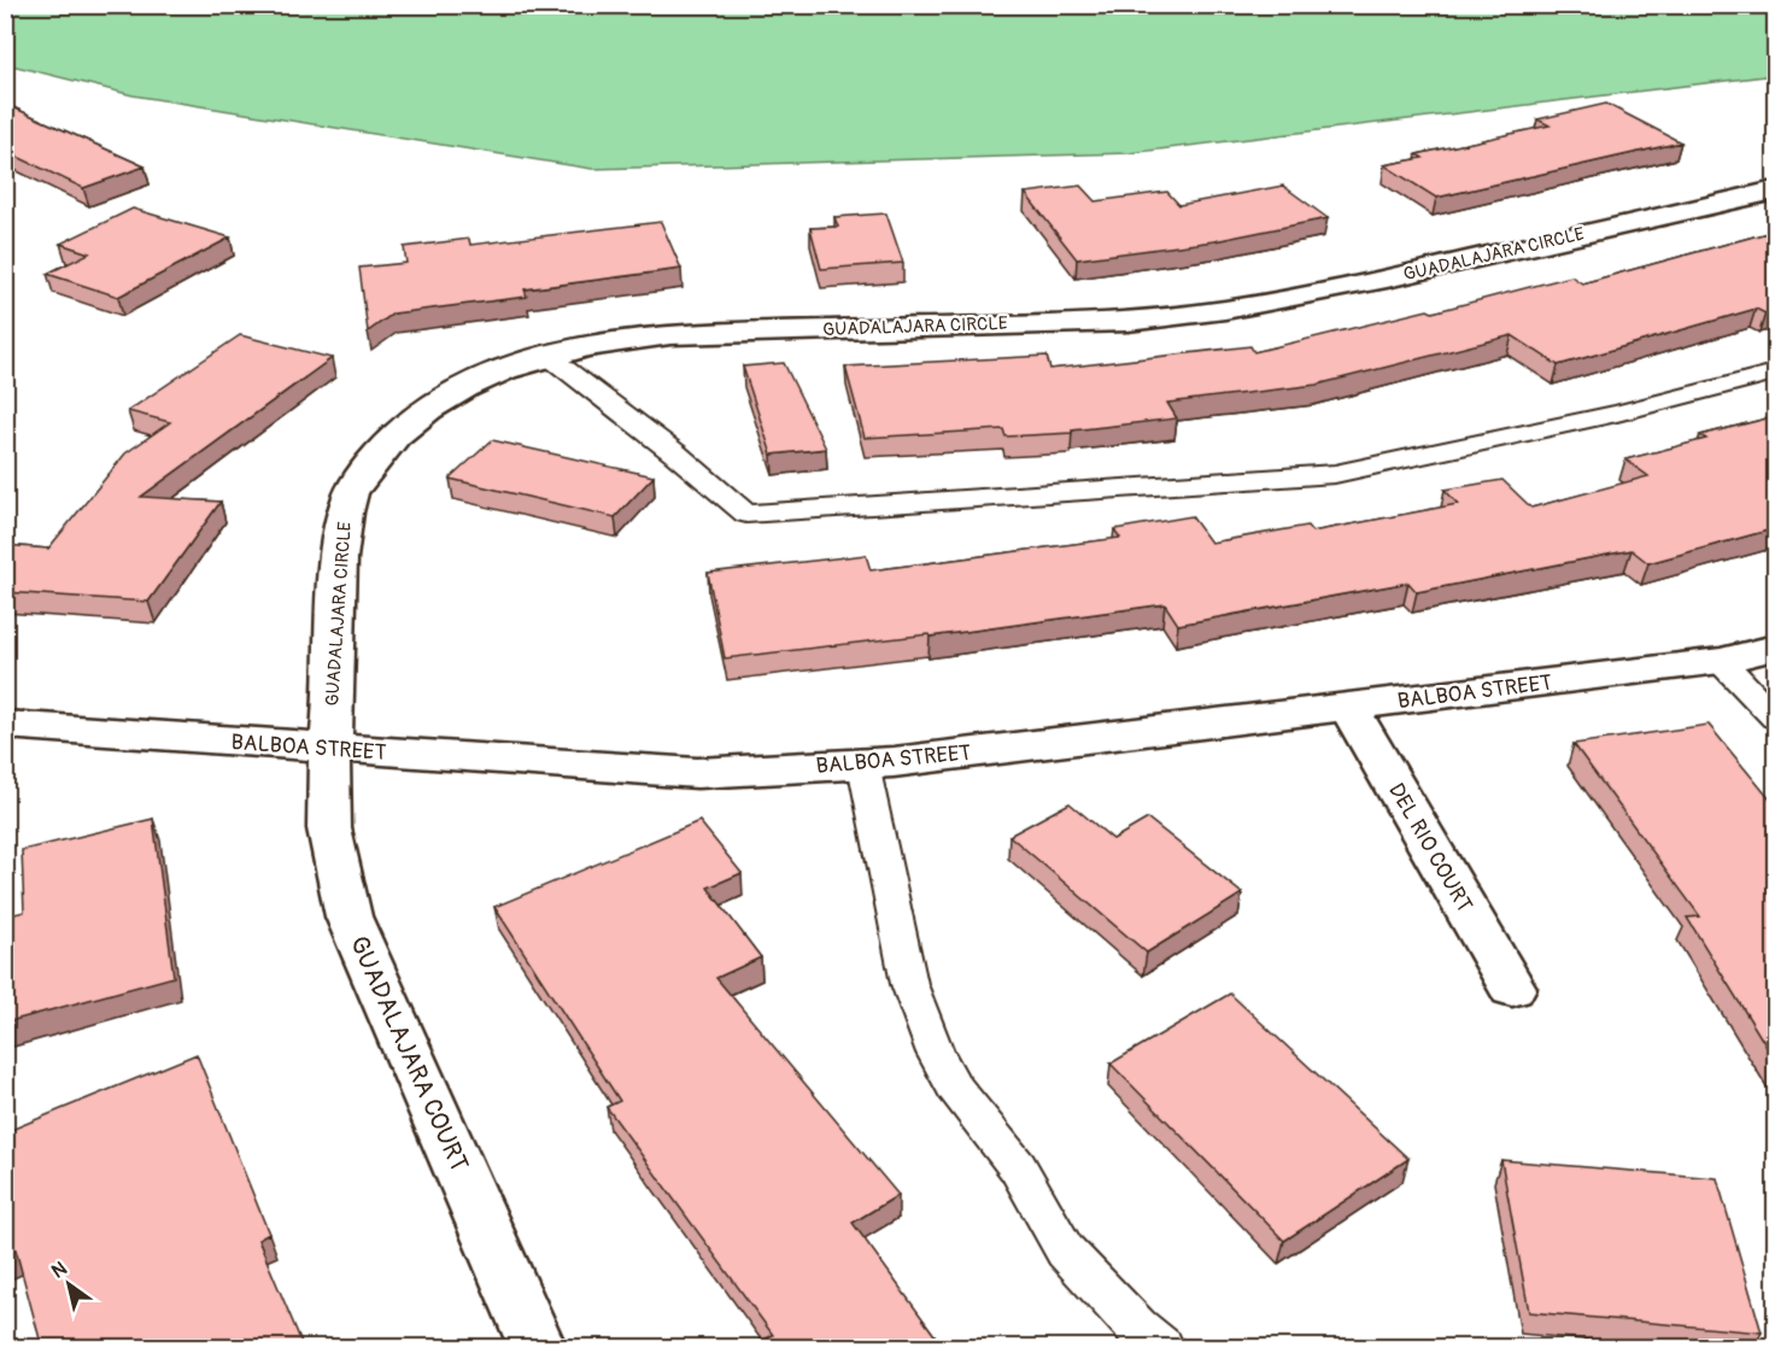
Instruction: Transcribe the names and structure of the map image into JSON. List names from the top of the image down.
{
  "streets": {
    "street": [
      "GUADALAJARA CIRCLE",
      "BALBOA STREET",
      "DEL RIO COURT",
      "GUADALAJARA COURT"
    ]
  },
  "crossings": [
    ["GUADALAJARA CIRCLE", "BALBOA STREET"],
    ["GUADALAJARA CIRCLE", "GUADALAJARA COURT"],
    ["BALBOA STREET", "DEL RIO COURT"],
    ["BALBOA STREET", "GUADALAJARA COURT"]
  ],
  "north": "top left"
}
